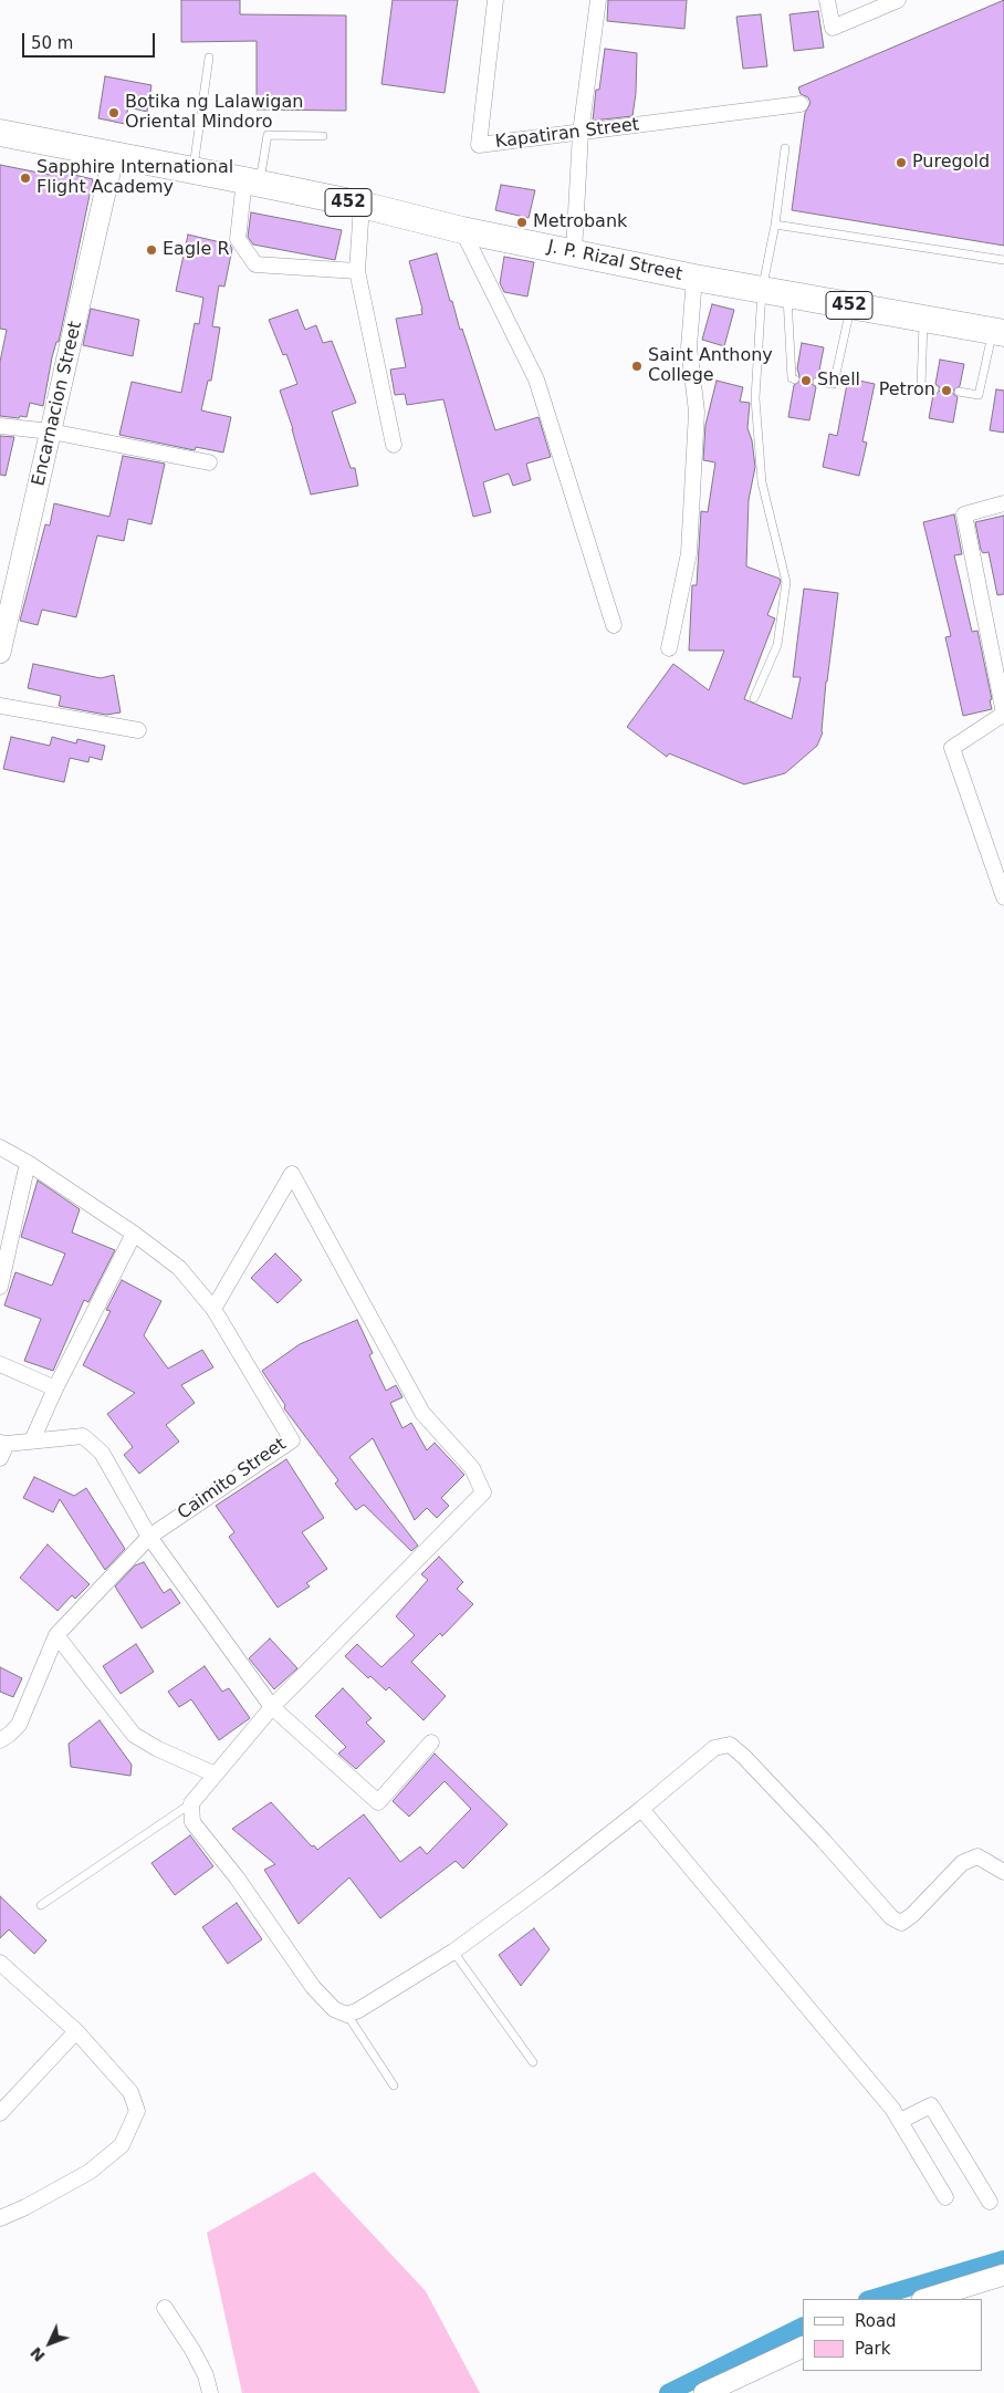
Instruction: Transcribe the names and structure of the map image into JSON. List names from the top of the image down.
{
  "streets": {
    "highway": ["452", "J. P. Rizal Street"],
    "street": ["Kapatiran Street", "Encarnacion Street", "Caimito Street"]
  },
  "crossings": [
    ["J. P. Rizal Street", "Encarnacion Street"]
  ],
  "places": [
    "Botika ng Lalawigan Oriental Mindoro",
    "Puregold",
    "Sapphire International Flight Academy",
    "Metrobank",
    "Eagle R",
    "Saint Anthony College",
    "Shell",
    "Petron"
  ],
  "legend": ["Road", "Park"],
  "scale_bar": "50 m",
  "north": "bottom left"
}
